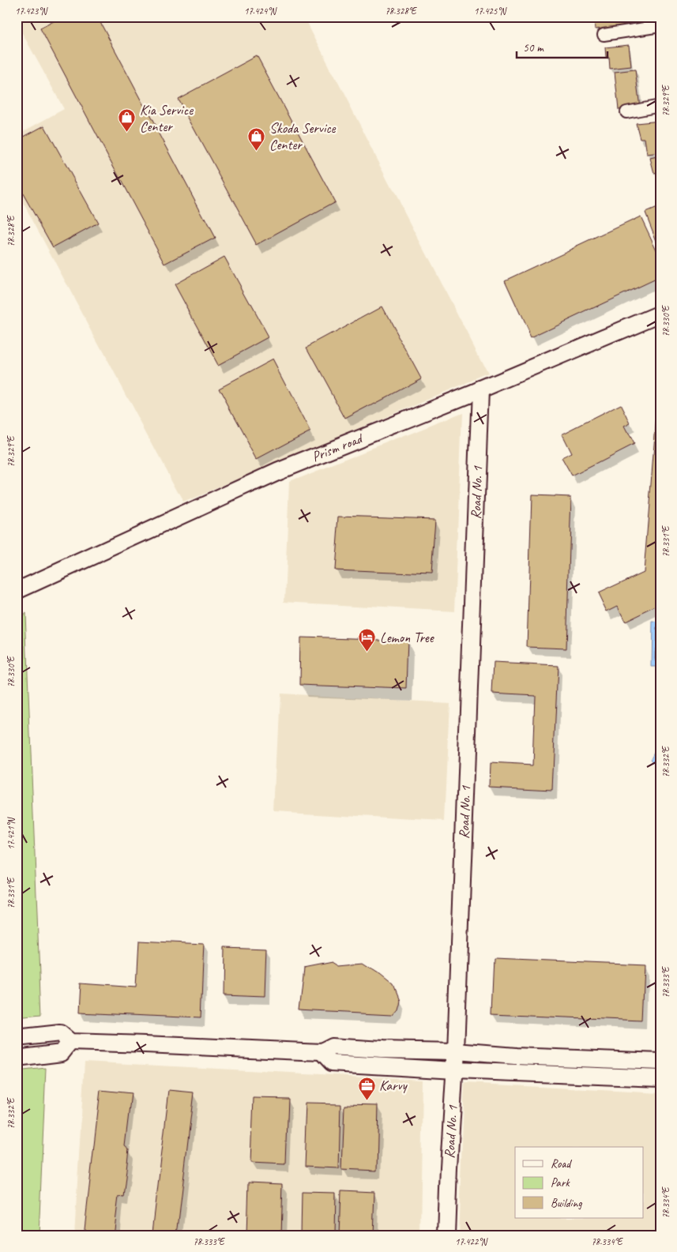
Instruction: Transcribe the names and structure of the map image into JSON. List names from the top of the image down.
{
  "streets": {
    "street": ["Prism road", "Road No. 1"]
  },
  "crossings": [
    ["Prism road", "Road No. 1"]
  ],
  "places": {
    "shop": ["Kia Service Center", "Skoda Service Center"],
    "hotel": ["Lemon Tree"],
    "office": ["Karvy"]
  },
  "legend": ["Road", "Park", "Building"],
  "scale_bar": "50 m",
  "coordinates": [
    "17.423°N",
    "17.424°N",
    "78.328°E",
    "17.425°N",
    "78.329°E",
    "78.330°E",
    "78.331°E",
    "78.332°E",
    "17.421°N",
    "78.333°E",
    "78.334°E",
    "17.422°N"
  ]
}
